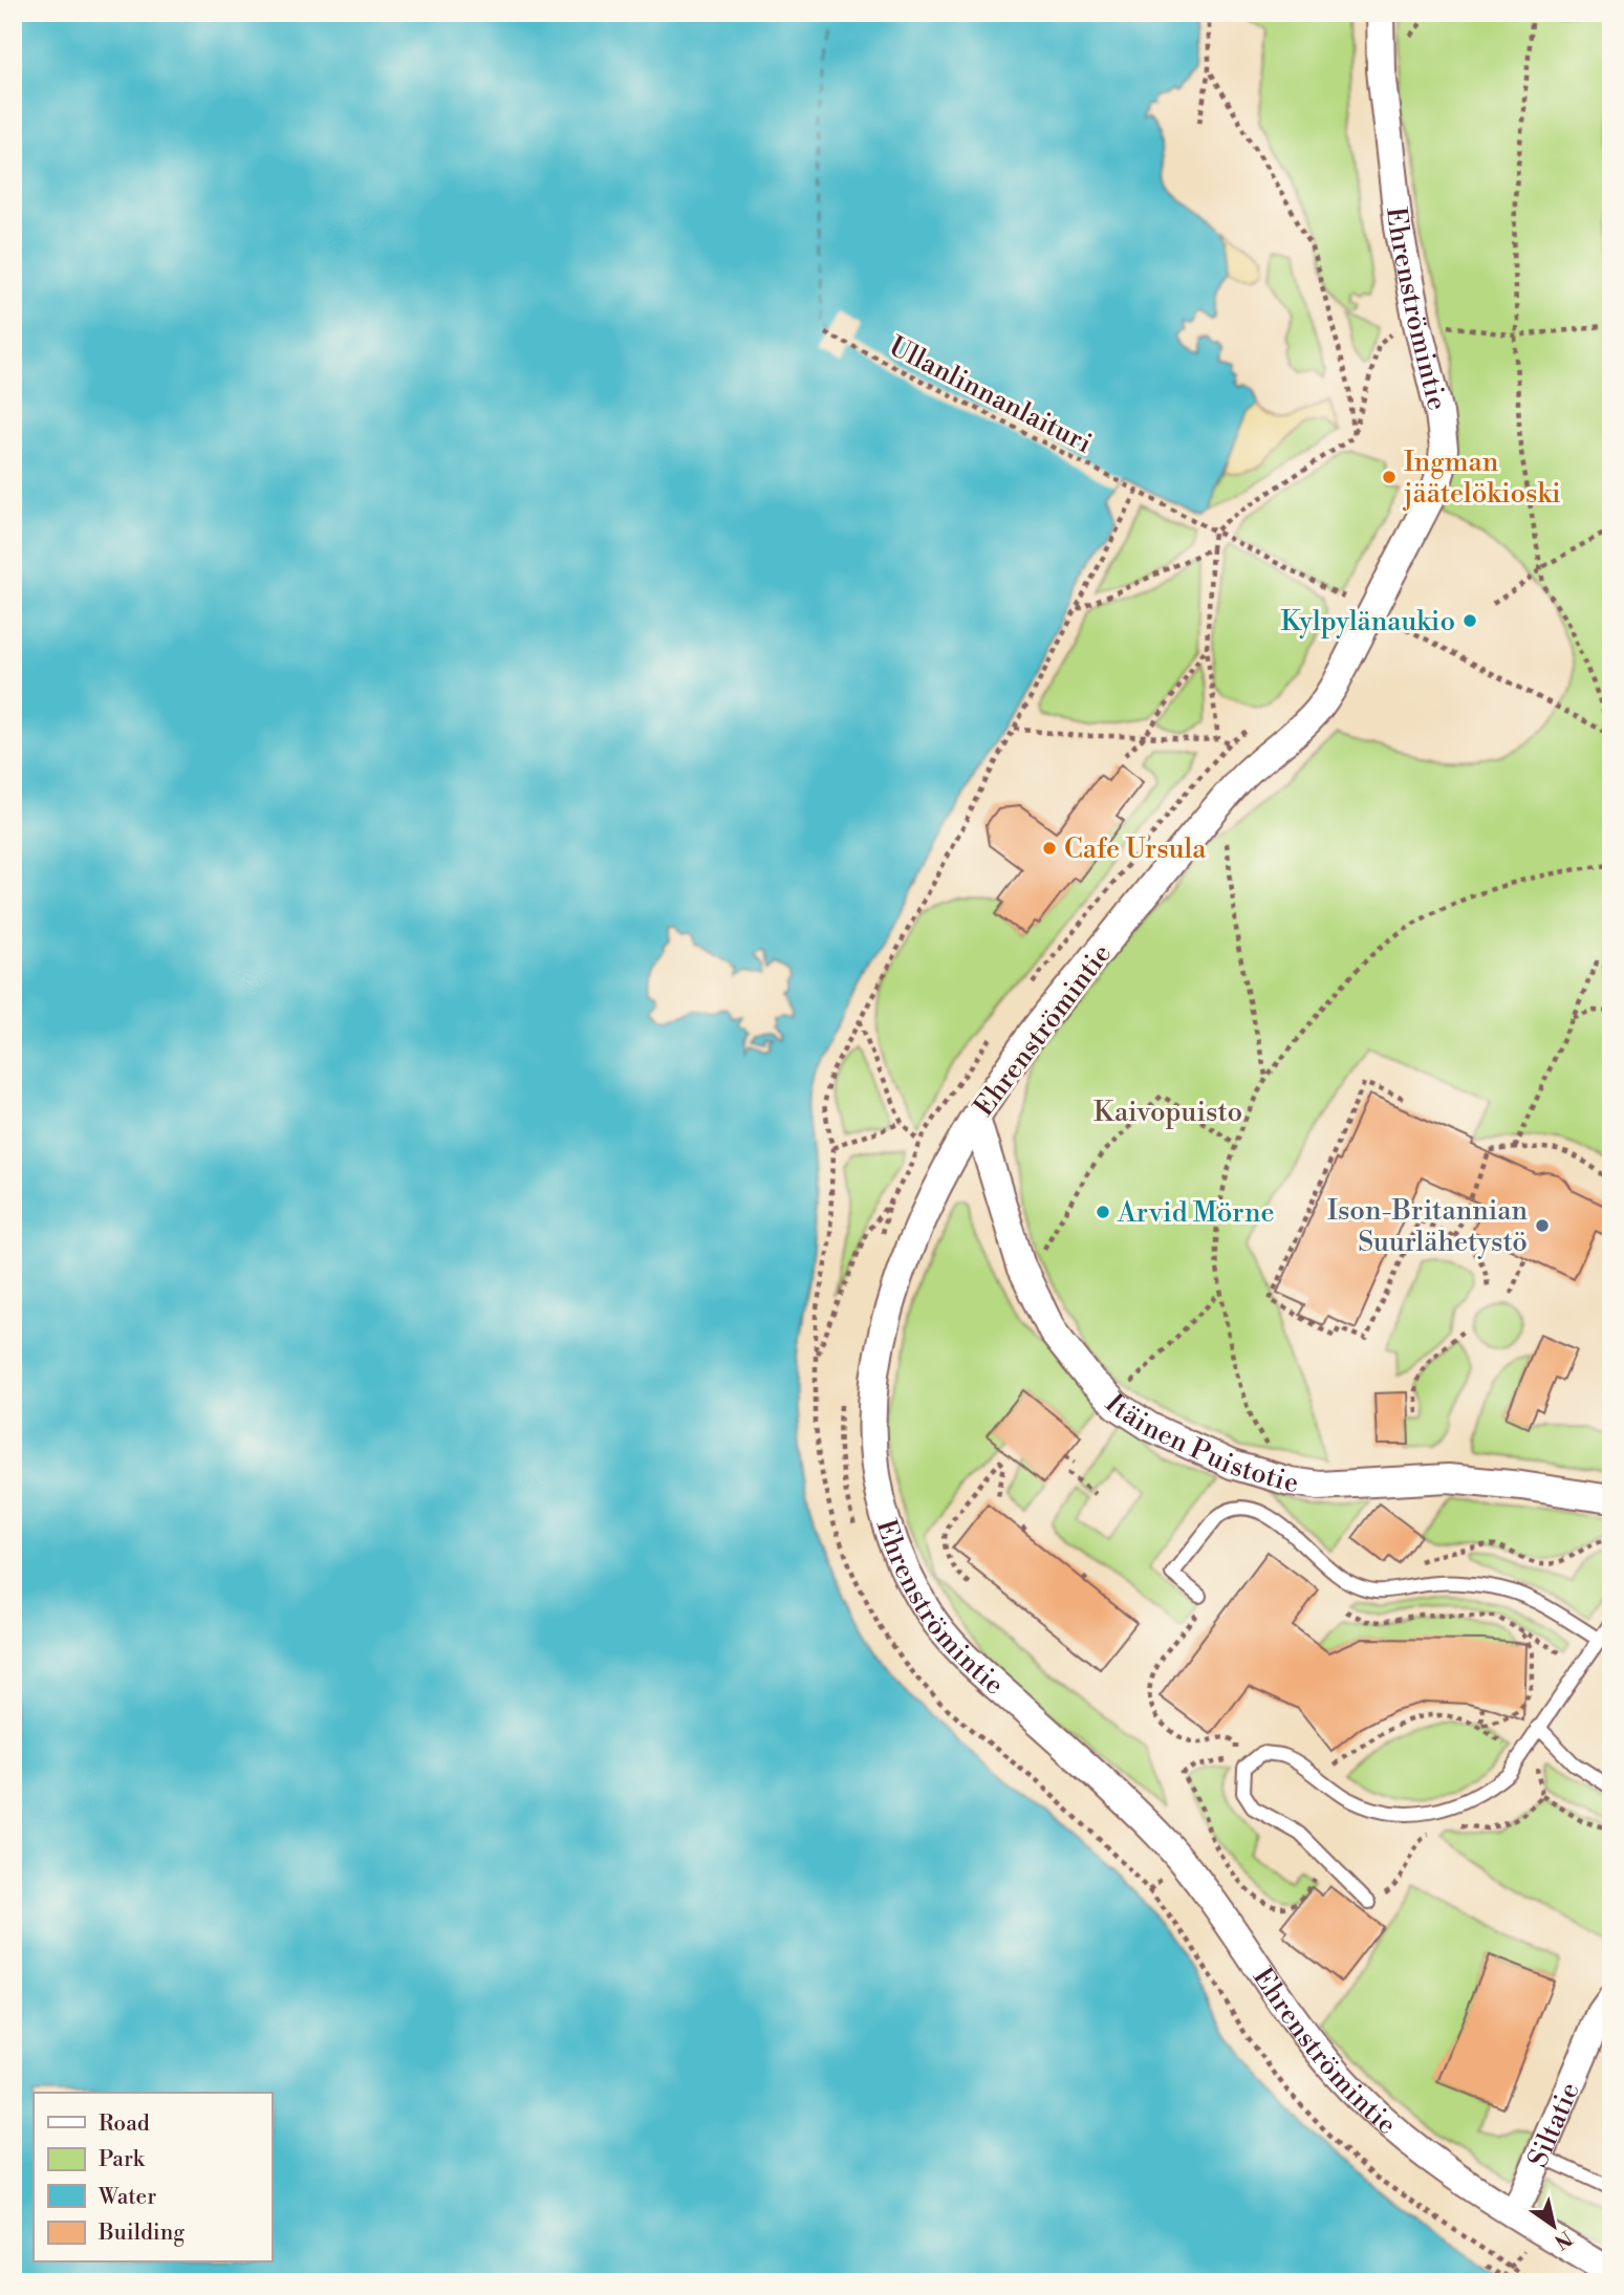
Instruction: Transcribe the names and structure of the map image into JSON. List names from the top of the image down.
{
  "streets": {
    "street": ["Ehrenströmintie", "Itäinen Puistotie", "Siltatie"],
    "path": ["Ullanlinnanlaituri"]
  },
  "crossings": [
    ["Ehrenströmintie", "Ullanlinnanlaituri"],
    ["Ehrenströmintie", "Itäinen Puistotie"],
    ["Ehrenströmintie", "Siltatie"]
  ],
  "parks": ["Kaivopuisto"],
  "places": [
    "Ingman jäätelökioski",
    "Kylpylänaukio",
    "Cafe Ursula",
    "Arvid Mörne",
    "Ison-Britannian Suurlähetystö"
  ],
  "legend": [
    "Road",
    "Park",
    "Water",
    "Building"
  ],
  "north": "bottom right"
}
